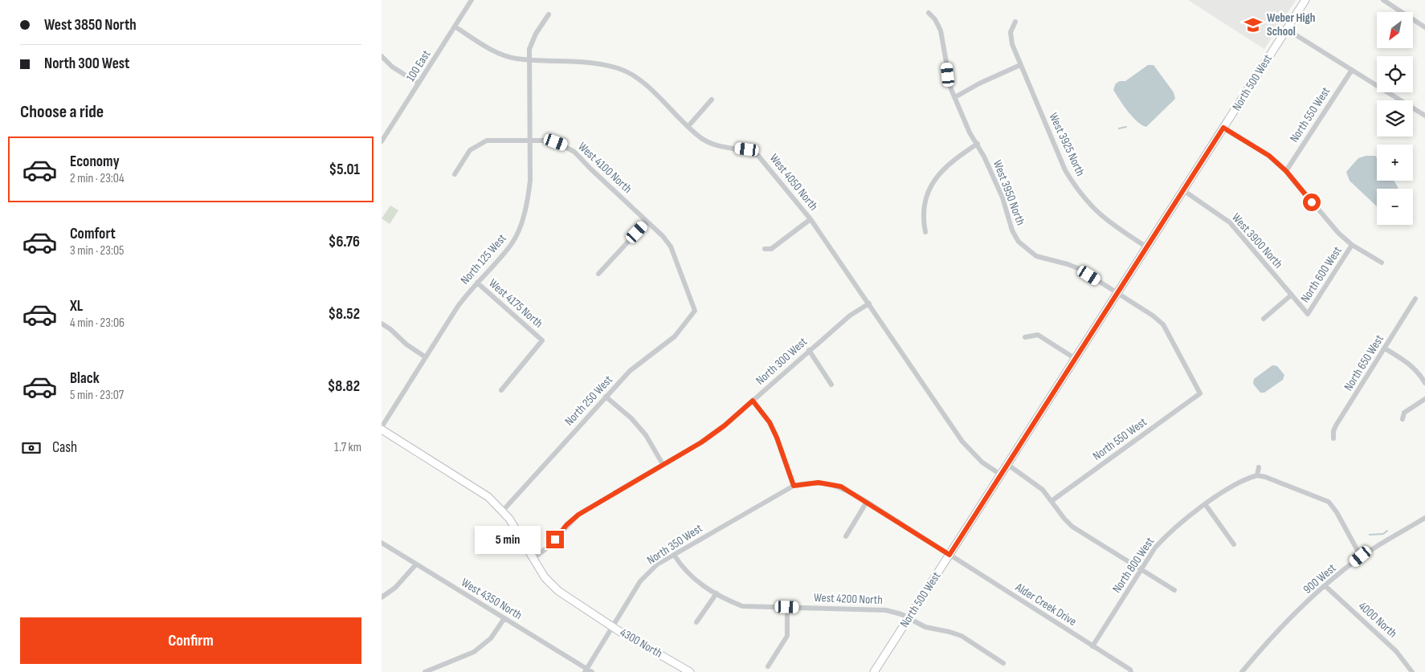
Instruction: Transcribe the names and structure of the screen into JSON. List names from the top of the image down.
{
  "streets": {
    "street": [
      "100 East",
      "North 500 West",
      "North 550 West",
      "West 3925 North",
      "West 4100 North",
      "West 4050 North",
      "West 3950 North",
      "West 3900 North",
      "North 125 West",
      "North 600 West",
      "West 4175 North",
      "North 300 West",
      "North 650 West",
      "North 250 West",
      "North 350 West",
      "North 800 West",
      "900 West",
      "West 4350 North",
      "West 4200 North",
      "Alder Creek Drive",
      "4000 North",
      "4300 North"
    ]
  },
  "crossings": [
    ["100 East", "West 4050 North"],
    ["North 500 West", "West 3925 North"],
    ["North 500 West", "West 4050 North"],
    ["North 500 West", "West 3950 North"],
    ["North 500 West", "West 3900 North"],
    ["North 500 West", "West 4200 North"],
    ["North 500 West", "Alder Creek Drive"],
    ["North 550 West", "West 3950 North"],
    ["West 4100 North", "North 125 West"],
    ["West 4100 North", "North 250 West"],
    ["West 4050 North", "North 125 West"],
    ["West 4050 North", "North 300 West"],
    ["West 3900 North", "North 600 West"],
    ["North 125 West", "West 4175 North"],
    ["North 125 West", "4300 North"],
    ["North 300 West", "4300 North"],
    ["North 250 West", "4300 North"],
    ["North 350 West", "West 4350 North"],
    ["North 350 West", "West 4200 North"],
    ["North 350 West", "Alder Creek Drive"],
    ["North 350 West", "4300 North"],
    ["North 800 West", "Alder Creek Drive"],
    ["900 West", "4000 North"]
  ],
  "places": {
    "school or university": ["Weber High School"]
  },
  "north": "bottom left",
  "page": {
    "banner": ["West 3850 North", "North 300 West"],
    "map_buttons": ["+", "−"],
    "heading": "Choose a ride",
    "list": [
      {
        "name": "Economy",
        "note": "2 min · 23:04",
        "value": "$5.01"
      },
      {
        "name": "Comfort",
        "note": "3 min · 23:05",
        "value": "$6.76"
      },
      {
        "name": "XL",
        "note": "4 min · 23:06",
        "value": "$8.52"
      },
      {
        "name": "Black",
        "note": "5 min · 23:07",
        "value": "$8.82"
      }
    ],
    "pay": ["Cash", "1.7 km"],
    "bubble": "5 min",
    "buttons": "Confirm"
  }
}
